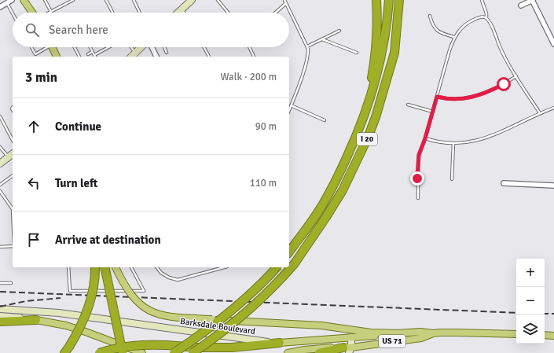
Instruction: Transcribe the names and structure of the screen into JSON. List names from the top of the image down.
{
  "streets": {
    "highway": ["I 20", "US 71"],
    "main road": ["Barksdale Boulevard"]
  },
  "crossings": [
    ["Barksdale Boulevard", "US 71"]
  ],
  "page": {
    "search": "Search here",
    "heading": ["3 min", "Walk · 200 m"],
    "list": [
      ["Continue", "90 m"],
      ["Turn left", "110 m"],
      "Arrive at destination"
    ],
    "map_buttons": ["+", "−"]
  }
}
